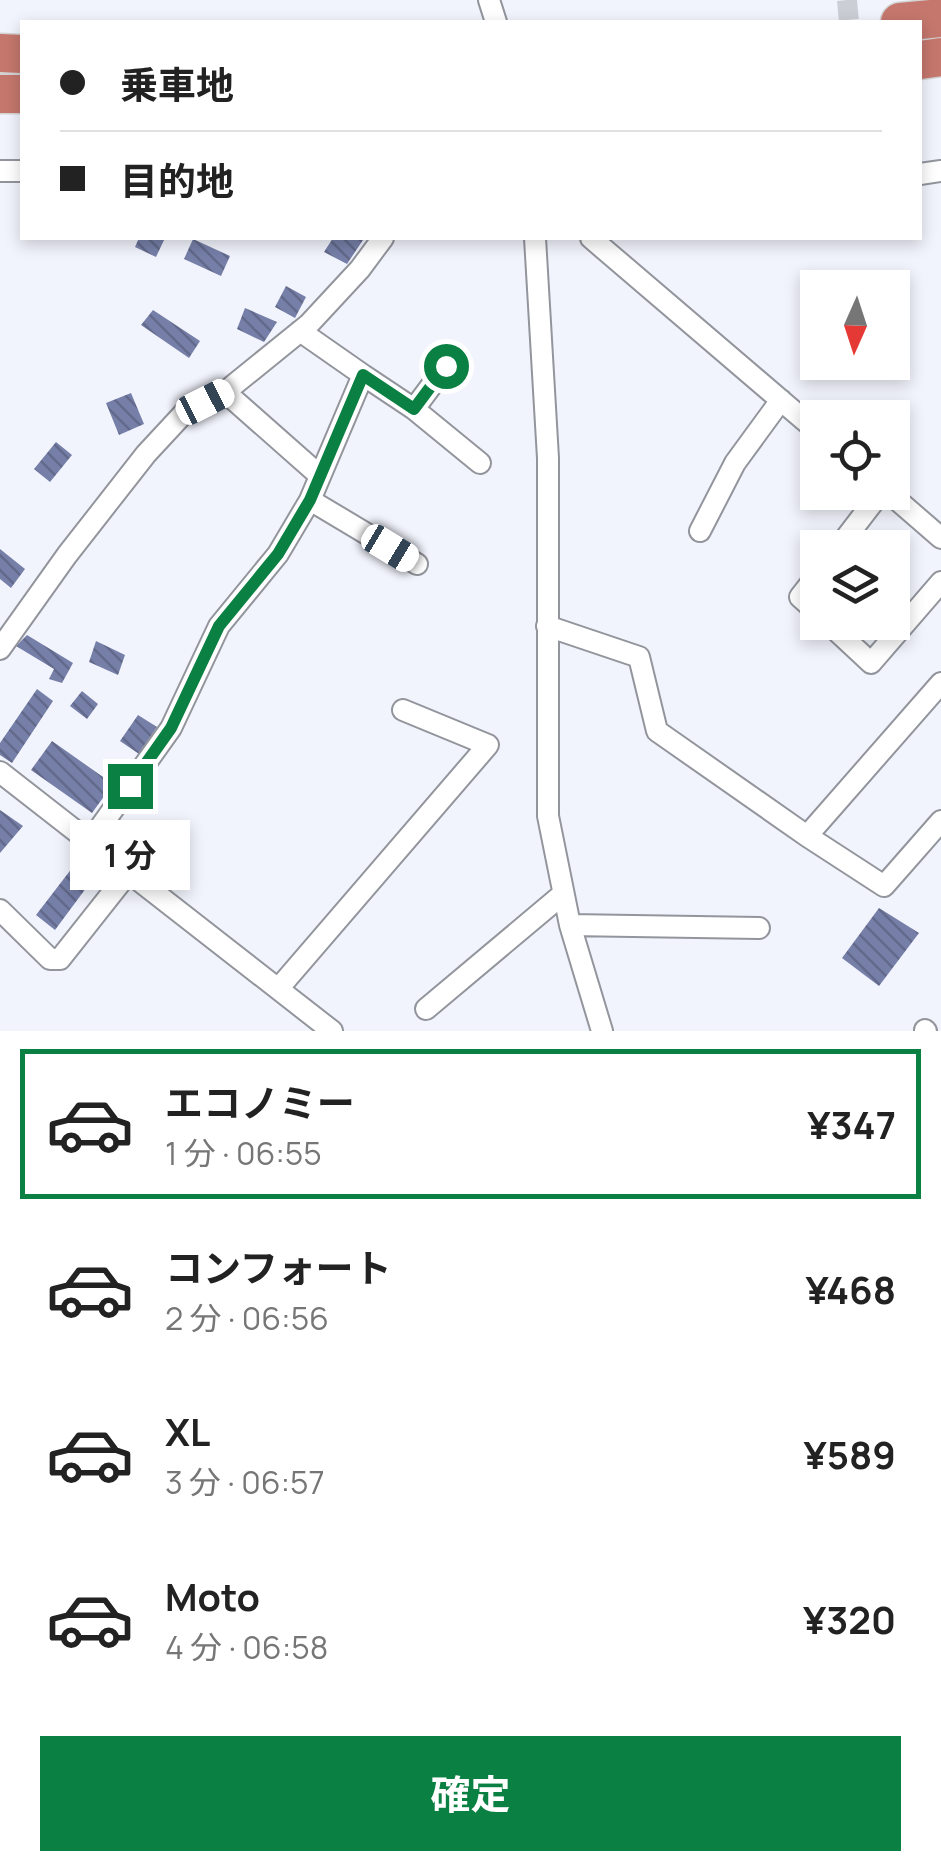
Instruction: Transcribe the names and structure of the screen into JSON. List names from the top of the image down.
{
  "north": "bottom",
  "page": {
    "banner": ["乗車地", "目的地"],
    "bubble": "1 分",
    "list": [
      {
        "name": "エコノミー",
        "note": "1 分 · 06:55",
        "value": "¥347"
      },
      {
        "name": "コンフォート",
        "note": "2 分 · 06:56",
        "value": "¥468"
      },
      {
        "name": "XL",
        "note": "3 分 · 06:57",
        "value": "¥589"
      },
      {
        "name": "Moto",
        "note": "4 分 · 06:58",
        "value": "¥320"
      }
    ],
    "buttons": "確定"
  }
}
